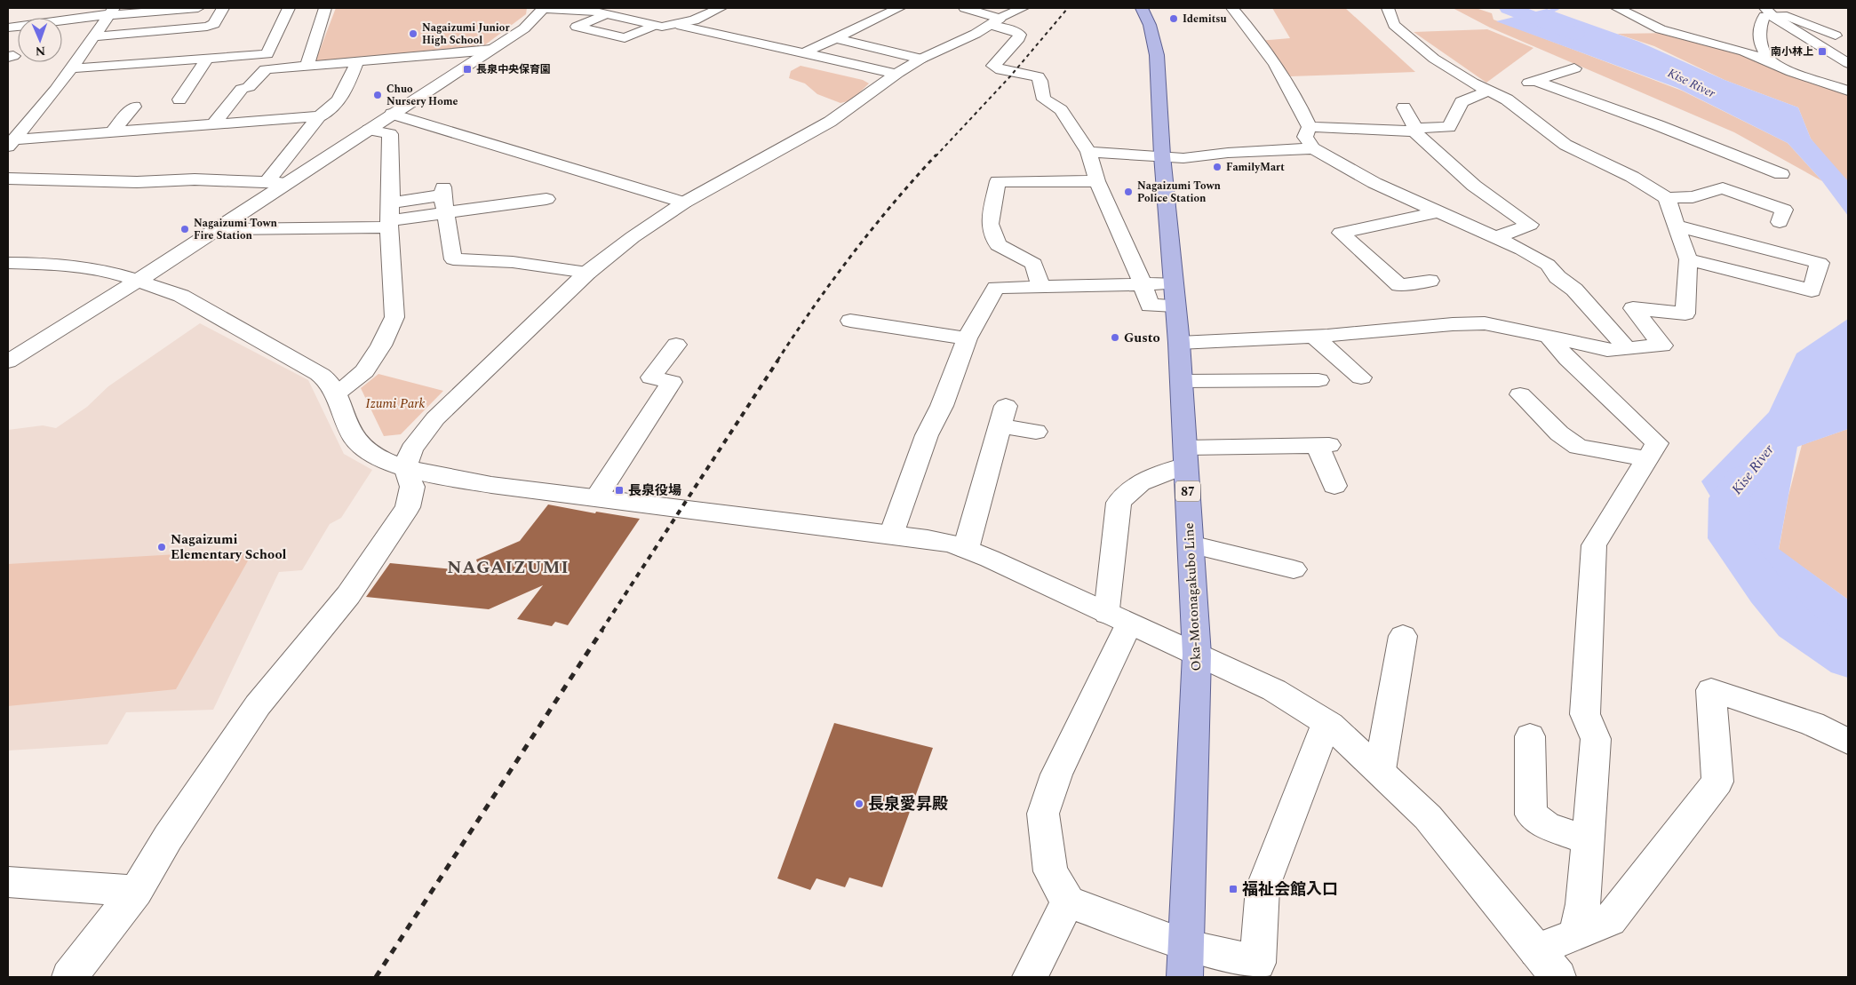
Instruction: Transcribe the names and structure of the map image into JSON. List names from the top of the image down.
{
  "streets": {
    "main road": ["87", "Oka-Motonagakubo Line"]
  },
  "districts": ["NAGAIZUMI"],
  "water": ["Kise River"],
  "parks": ["Izumi Park"],
  "places": {
    "other": [
      "Idemitsu",
      "Nagaizumi Junior High School",
      "Chuo Nursery Home",
      "FamilyMart",
      "Nagaizumi Town Police Station",
      "Nagaizumi Town Fire Station",
      "Gusto",
      "Nagaizumi Elementary School",
      "長泉愛昇殿"
    ],
    "transit": [
      "南小林上",
      "長泉中央保育園",
      "長泉役場",
      "福祉会館入口"
    ]
  },
  "north": "bottom"
}
